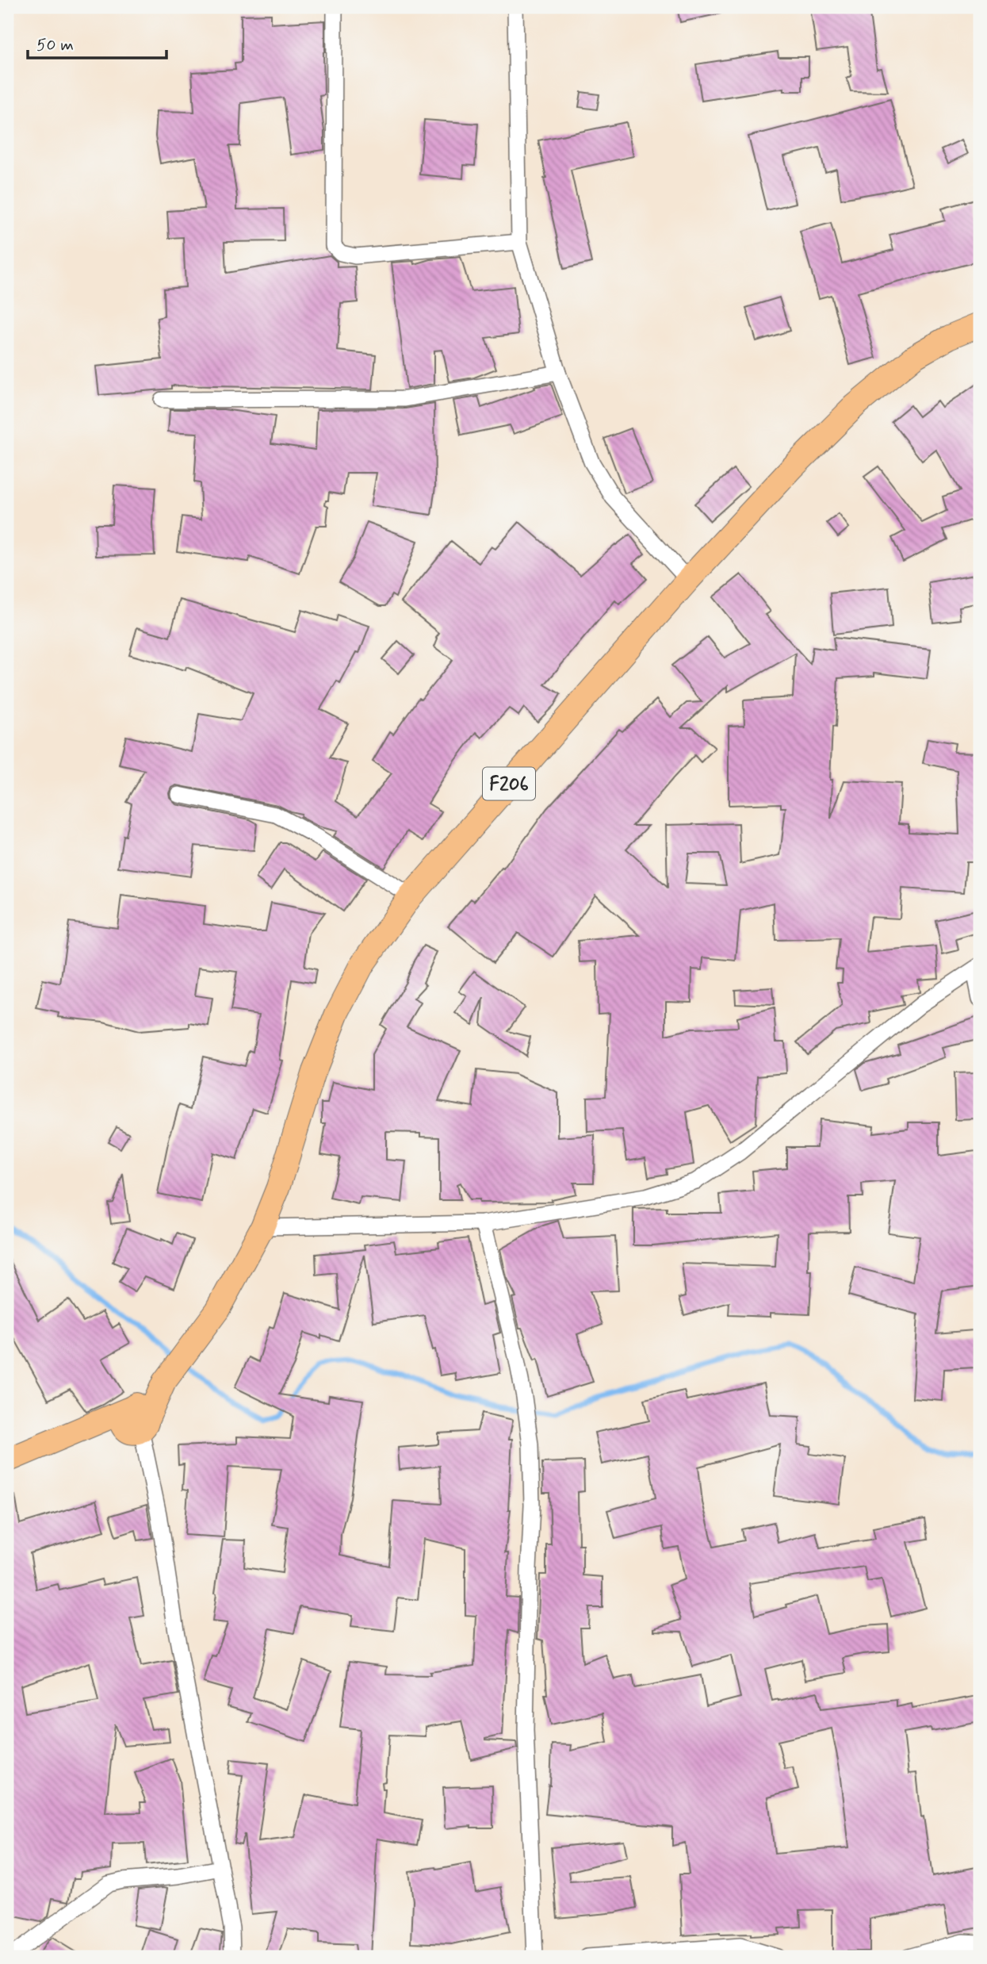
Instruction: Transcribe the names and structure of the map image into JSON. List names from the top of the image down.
{
  "streets": {
    "main road": ["F206"]
  },
  "scale_bar": "50 m"
}
